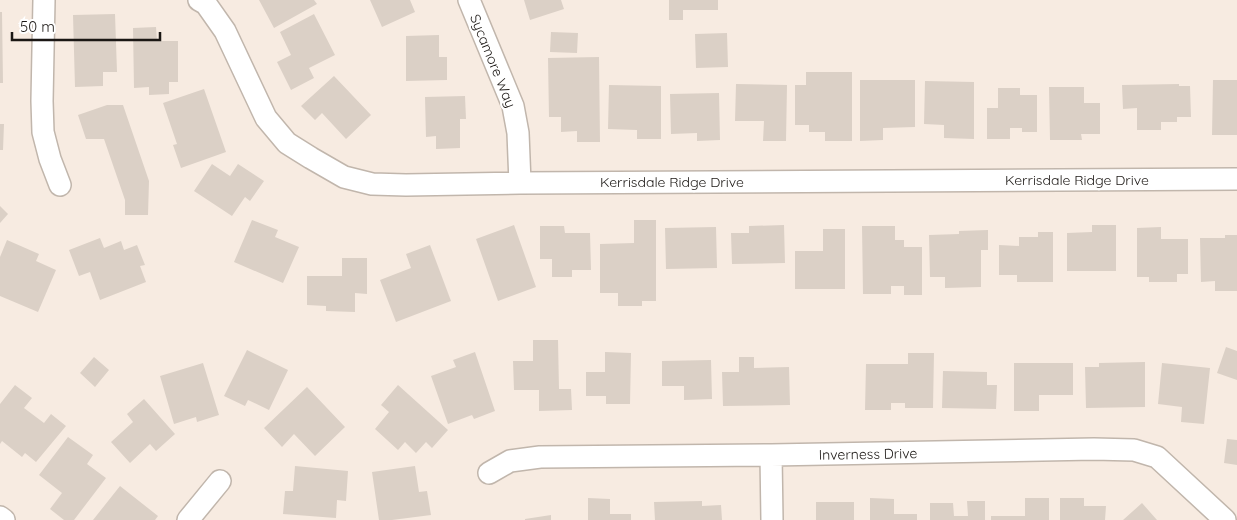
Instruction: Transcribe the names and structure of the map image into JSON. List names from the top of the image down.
{
  "streets": {
    "street": ["Sycamore Way", "Kerrisdale Ridge Drive", "Inverness Drive"]
  },
  "crossings": [
    ["Sycamore Way", "Kerrisdale Ridge Drive"]
  ],
  "scale_bar": "50 m"
}
